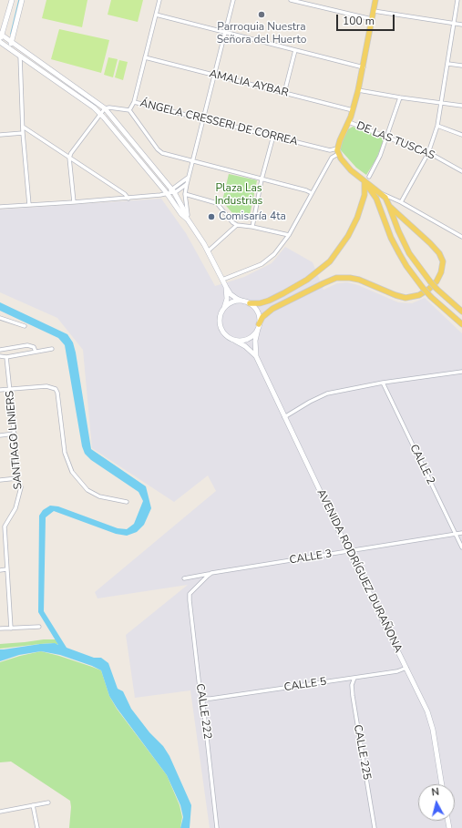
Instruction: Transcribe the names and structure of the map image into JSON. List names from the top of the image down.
{
  "streets": {
    "main road": ["AVENIDA RODRÍGUEZ DURAÑONA"],
    "street": [
      "AMALIA AYBAR",
      "ÁNGELA CRESSERI DE CORREA",
      "DE LAS TUSCAS",
      "SANTIAGO LINIERS",
      "CALLE 2",
      "CALLE 3",
      "CALLE 5",
      "CALLE 222",
      "CALLE 225"
    ]
  },
  "crossings": [
    ["CALLE 2", "CALLE 3"],
    ["CALLE 3", "AVENIDA RODRÍGUEZ DURAÑONA"],
    ["CALLE 3", "CALLE 222"],
    ["AVENIDA RODRÍGUEZ DURAÑONA", "CALLE 5"],
    ["CALLE 5", "CALLE 222"],
    ["CALLE 5", "CALLE 225"]
  ],
  "parks": ["Plaza Las Industrias"],
  "places": ["Parroquia Nuestra Señora del Huerto", "Comisaría 4ta"],
  "scale_bar": "100 m",
  "north": "top"
}
